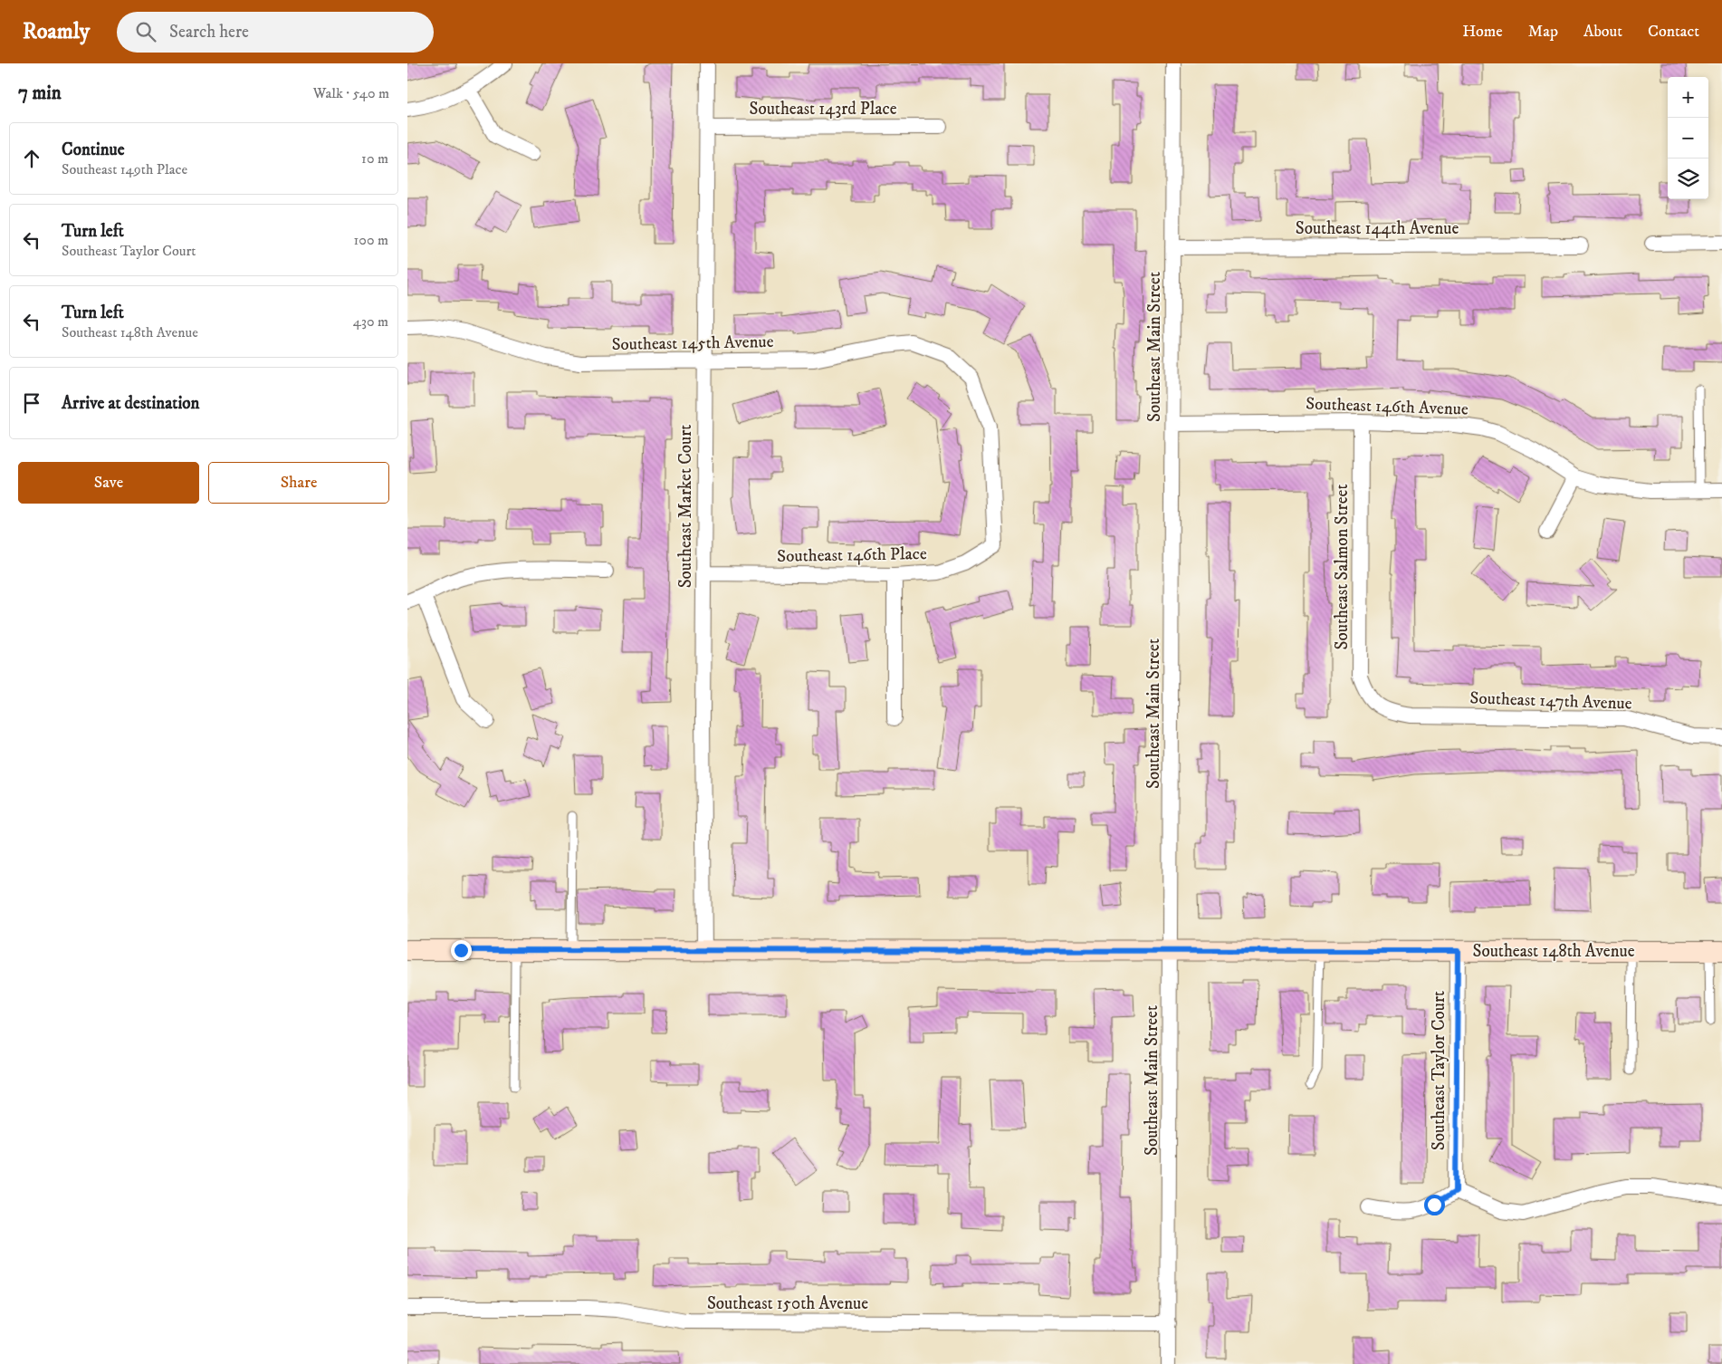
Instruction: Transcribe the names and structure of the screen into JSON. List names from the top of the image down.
{
  "streets": {
    "main road": ["Southeast 148th Avenue"],
    "street": [
      "Southeast 143rd Place",
      "Southeast 144th Avenue",
      "Southeast 145th Avenue",
      "Southeast Main Street",
      "Southeast 146th Avenue",
      "Southeast Market Court",
      "Southeast 146th Place",
      "Southeast Salmon Street",
      "Southeast 147th Avenue",
      "Southeast Taylor Court",
      "Southeast 150th Avenue"
    ]
  },
  "crossings": [
    ["Southeast 143rd Place", "Southeast Market Court"],
    ["Southeast 144th Avenue", "Southeast Main Street"],
    ["Southeast 145th Avenue", "Southeast Market Court"],
    ["Southeast 145th Avenue", "Southeast 146th Place"],
    ["Southeast Main Street", "Southeast 146th Avenue"],
    ["Southeast Main Street", "Southeast 148th Avenue"],
    ["Southeast Main Street", "Southeast 150th Avenue"],
    ["Southeast 146th Avenue", "Southeast Salmon Street"],
    ["Southeast Market Court", "Southeast 146th Place"],
    ["Southeast Market Court", "Southeast 148th Avenue"],
    ["Southeast Salmon Street", "Southeast 147th Avenue"],
    ["Southeast 148th Avenue", "Southeast Taylor Court"]
  ],
  "page": {
    "header": "Roamly",
    "search": "Search here",
    "nav": [
      "Home",
      "Map",
      "About",
      "Contact"
    ],
    "heading": ["7 min", "Walk · 540 m"],
    "map_buttons": ["+", "−"],
    "list": [
      ["Continue", "Southeast 149th Place", "10 m"],
      ["Turn left", "Southeast Taylor Court", "100 m"],
      ["Turn left", "Southeast 148th Avenue", "430 m"],
      "Arrive at destination"
    ],
    "buttons": ["Save", "Share"]
  }
}
